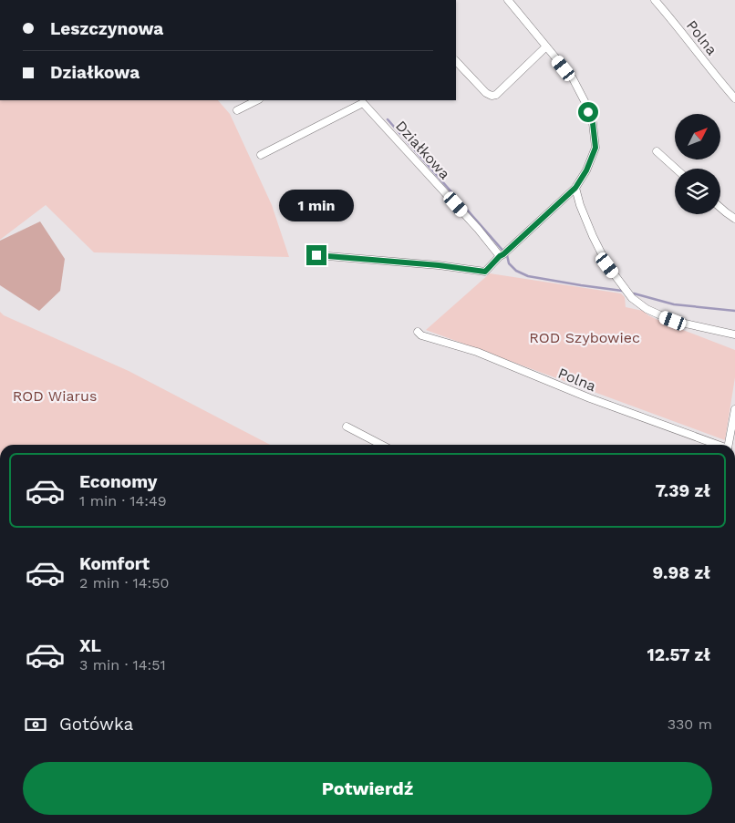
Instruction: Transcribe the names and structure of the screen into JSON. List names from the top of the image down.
{
  "streets": {
    "street": ["Polna", "Działkowa"]
  },
  "parks": ["ROD Szybowiec", "ROD Wiarus"],
  "north": "top right",
  "page": {
    "banner": ["Leszczynowa", "Działkowa"],
    "bubble": "1 min",
    "list": [
      {
        "name": "Economy",
        "note": "1 min · 14:49",
        "value": "7.39 zł"
      },
      {
        "name": "Komfort",
        "note": "2 min · 14:50",
        "value": "9.98 zł"
      },
      {
        "name": "XL",
        "note": "3 min · 14:51",
        "value": "12.57 zł"
      }
    ],
    "pay": ["Gotówka", "330 m"],
    "buttons": "Potwierdź"
  }
}
